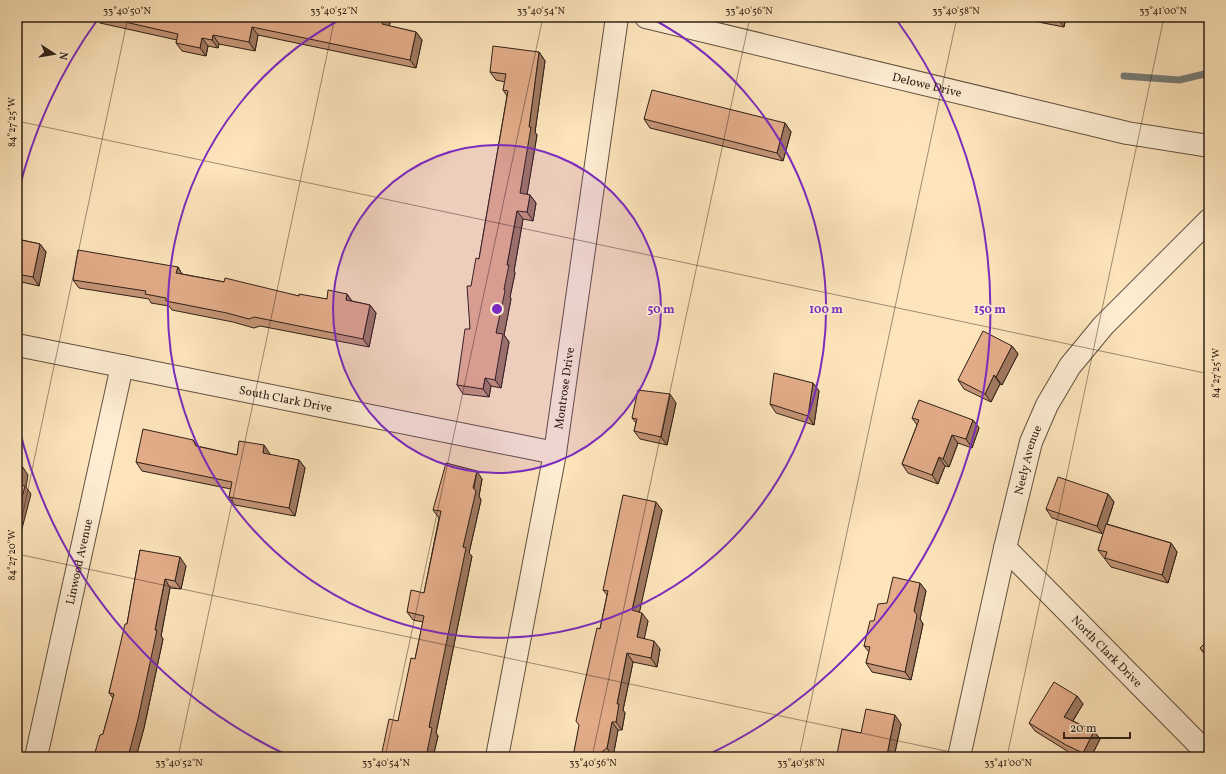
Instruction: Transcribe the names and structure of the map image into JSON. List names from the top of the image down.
{
  "streets": {
    "street": [
      "Delowe Drive",
      "Montrose Drive",
      "South Clark Drive",
      "Neely Avenue",
      "Linwood Avenue",
      "North Clark Drive"
    ]
  },
  "crossings": [
    ["Montrose Drive", "South Clark Drive"],
    ["South Clark Drive", "Linwood Avenue"],
    ["Neely Avenue", "North Clark Drive"]
  ],
  "scale_bar": "20 m",
  "north": "right",
  "coordinates": [
    "33°40'50\"N",
    "33°40'52\"N",
    "33°40'54\"N",
    "33°40'56\"N",
    "33°40'58\"N",
    "33°41'00\"N",
    "84°27'25\"W",
    "84°27'20\"W"
  ],
  "rings": ["50 m", "100 m", "150 m"]
}
